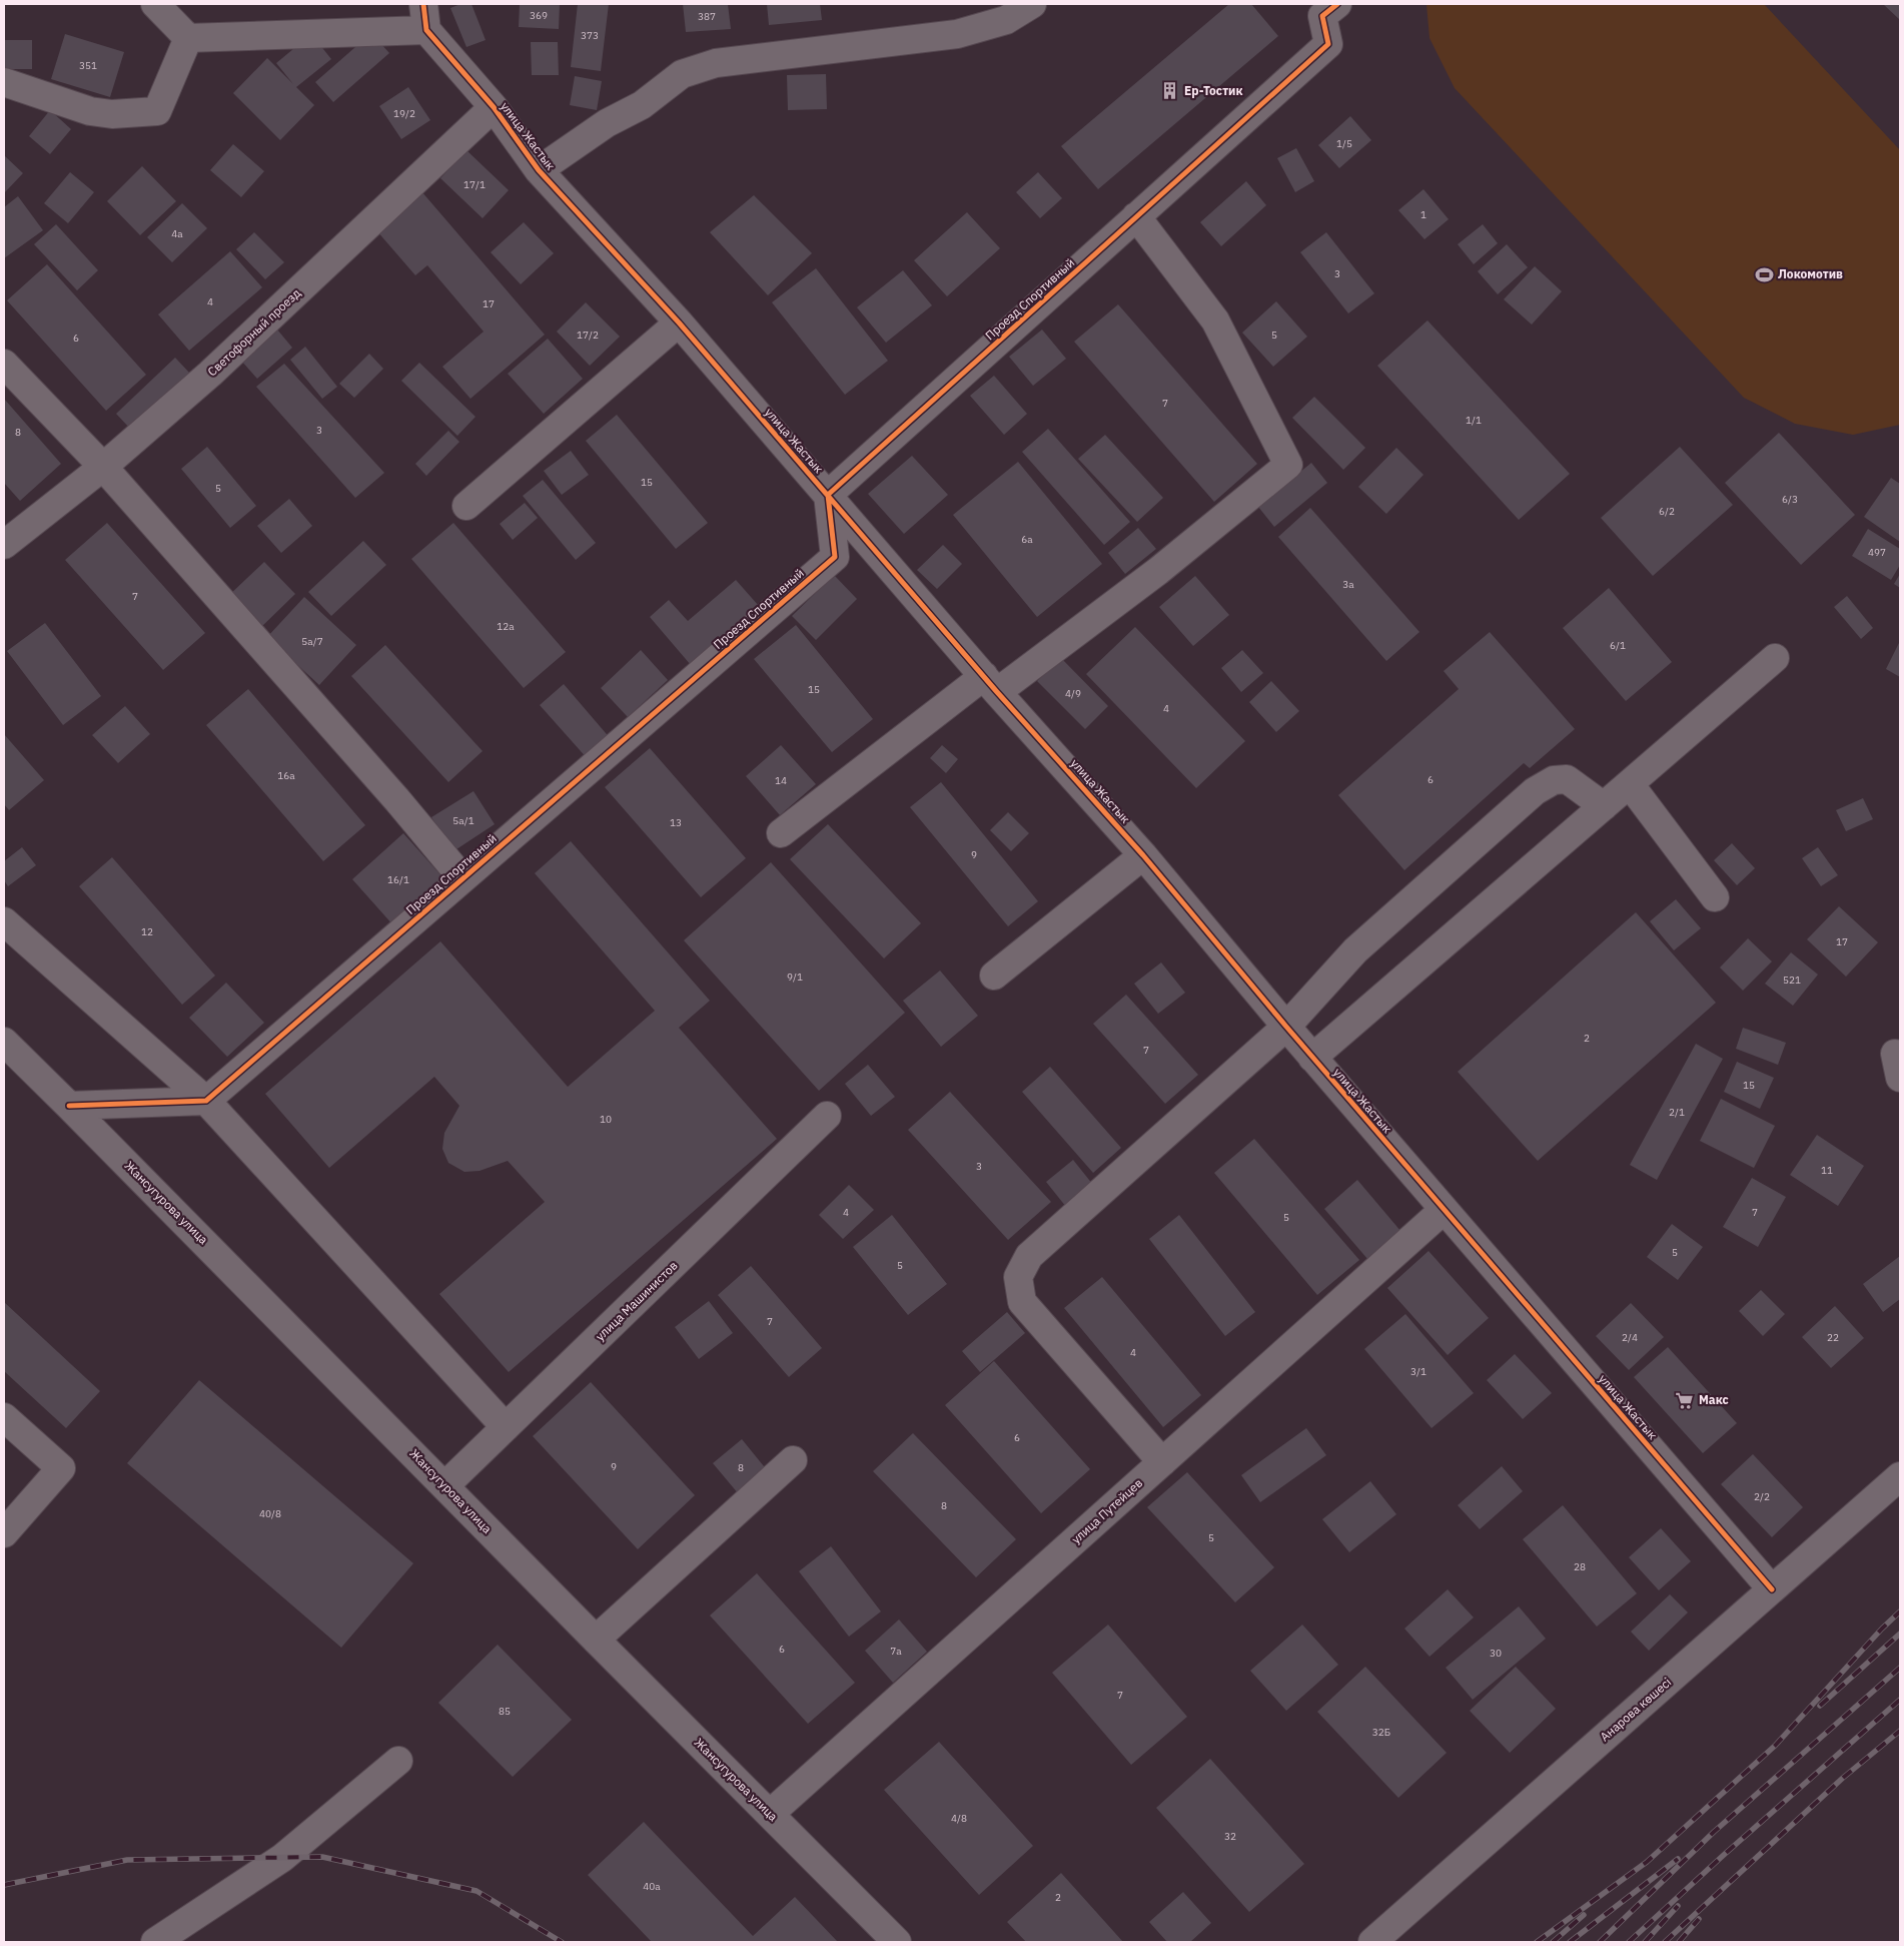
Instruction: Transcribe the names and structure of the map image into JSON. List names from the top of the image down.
{
  "streets": {
    "street": [
      "улица Жастык",
      "Проезд Спортивный",
      "Светофорный проезд",
      "Жансугурова улица",
      "улица Машинистов",
      "улица Путейцев",
      "Анарова көшесі"
    ]
  },
  "crossings": [
    ["улица Жастык", "Проезд Спортивный"],
    ["улица Жастык", "Светофорный проезд"],
    ["улица Жастык", "улица Путейцев"],
    ["улица Жастык", "Анарова көшесі"],
    ["Жансугурова улица", "улица Машинистов"],
    ["Жансугурова улица", "улица Путейцев"]
  ],
  "places": {
    "building": ["Ер-Тостик"],
    "sports": ["Локомотив"],
    "supermarket": ["Макс"]
  },
  "house_numbers": [
    "369",
    "387",
    "373",
    "351",
    "19/2",
    "1/5",
    "17/1",
    "1",
    "4а",
    "3",
    "4",
    "17",
    "17/2",
    "5",
    "6",
    "7",
    "1/1",
    "3",
    "8",
    "15",
    "5",
    "6/3",
    "6/2",
    "6а",
    "497",
    "3а",
    "7",
    "12а",
    "5а/7",
    "6/1",
    "15",
    "4/9",
    "4",
    "16а",
    "6",
    "14",
    "5а/1",
    "13",
    "9",
    "16/1",
    "12",
    "17",
    "9/1",
    "521",
    "2",
    "7",
    "15",
    "2/1",
    "10",
    "3",
    "11",
    "4",
    "7",
    "5",
    "5",
    "5",
    "7",
    "2/4",
    "22",
    "4",
    "3/1",
    "6",
    "9",
    "8",
    "2/2",
    "8",
    "40/8",
    "5",
    "28",
    "6",
    "7а",
    "30",
    "7",
    "85",
    "32Б",
    "4/8",
    "32",
    "40а",
    "2"
  ]
}
